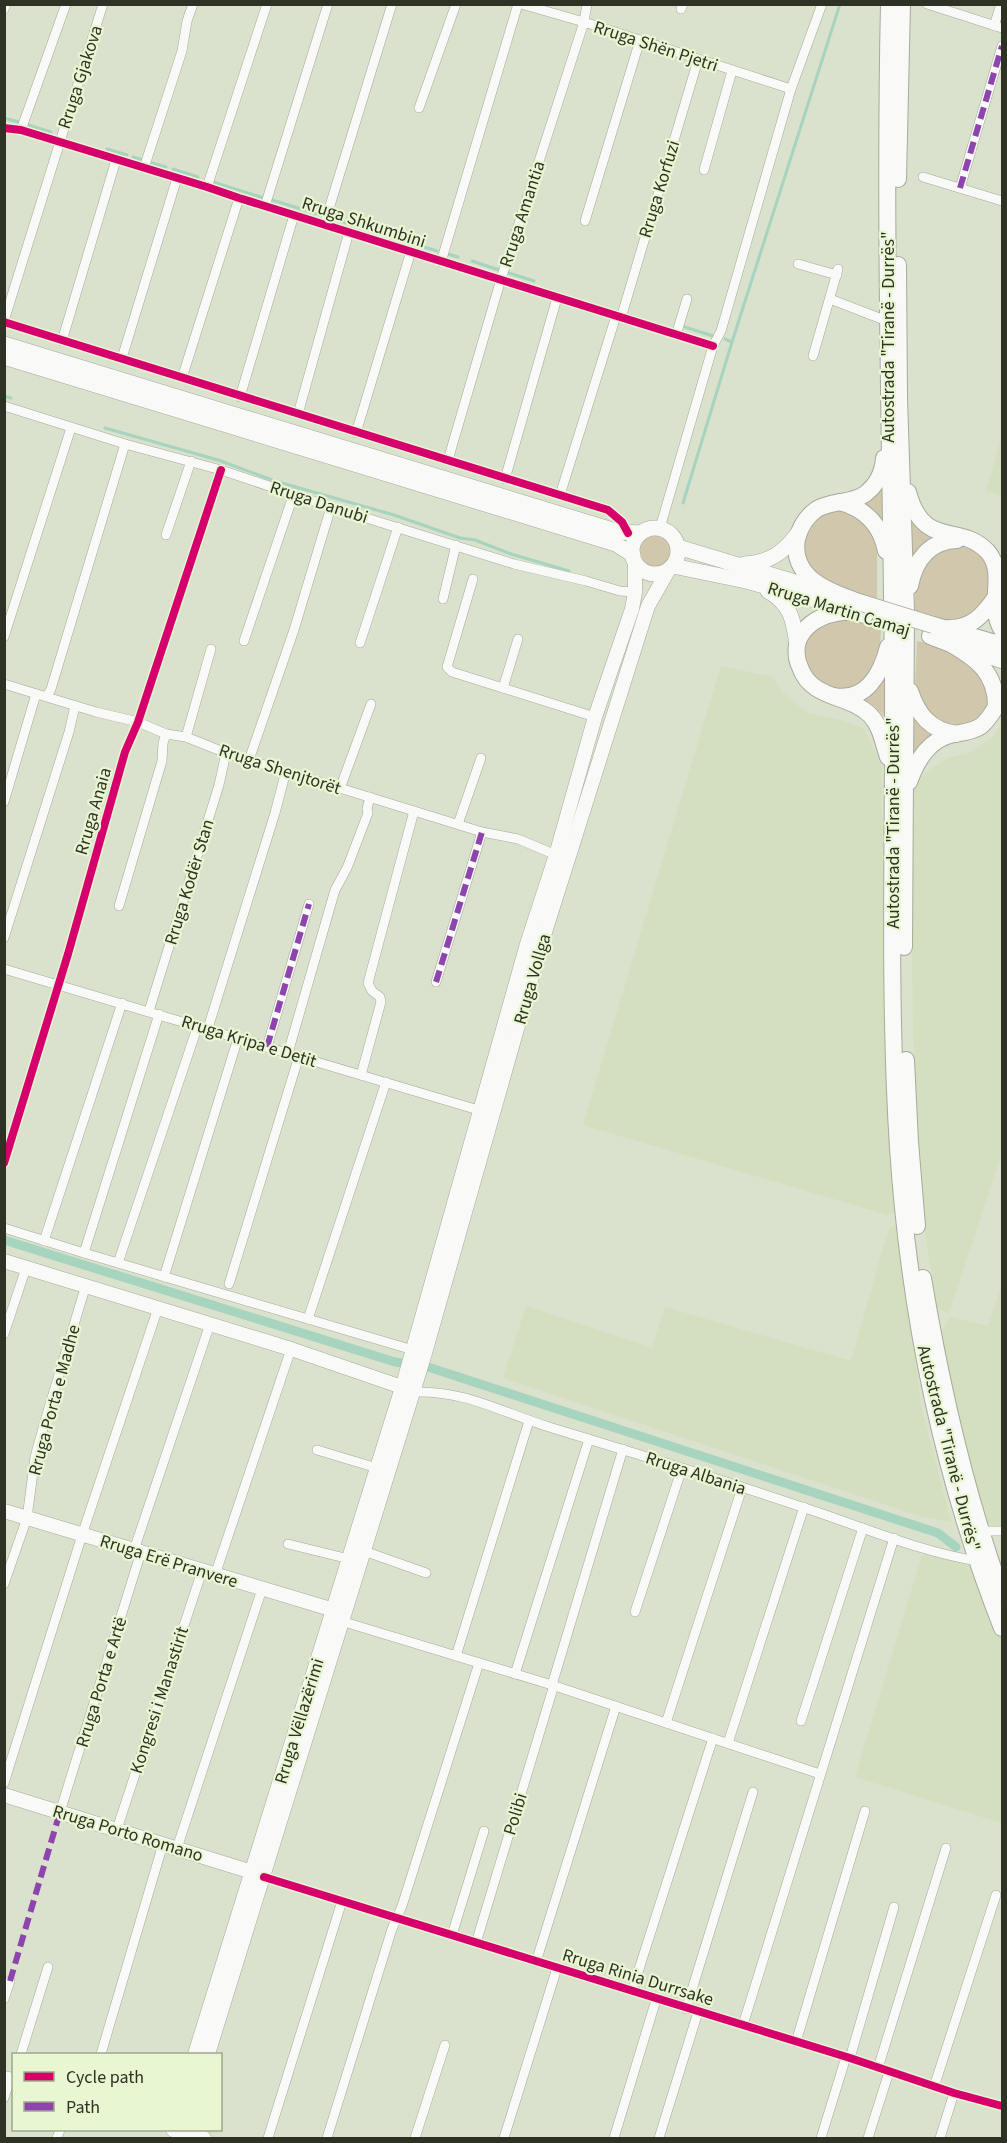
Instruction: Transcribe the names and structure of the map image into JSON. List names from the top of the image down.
{
  "streets": {
    "highway": ["Autostrada \"Tiranë - Durrës\"", "Rruga Martin Camaj"],
    "main road": [
      "Rruga Vollga",
      "Rruga Erë Pranvere",
      "Rruga Vëllazërimi",
      "Rruga Porto Romano"
    ],
    "street": [
      "Rruga Shën Pjetri",
      "Rruga Gjakova",
      "Rruga Korfuzi",
      "Rruga Amantia",
      "Rruga Shkumbini",
      "Rruga Danubi",
      "Rruga Shenjtorët",
      "Rruga Anaia",
      "Rruga Kodër Stan",
      "Rruga Kripa e Detit",
      "Rruga Porta e Madhe",
      "Rruga Albania",
      "Rruga Porta e Artë",
      "Kongresi i Manastirit",
      "Polibi",
      "Rruga Rinia Durrsake"
    ]
  },
  "crossings": [
    ["Rruga Shën Pjetri", "Rruga Korfuzi"],
    ["Rruga Shën Pjetri", "Rruga Amantia"],
    ["Rruga Gjakova", "Rruga Shkumbini"],
    ["Rruga Korfuzi", "Rruga Shkumbini"],
    ["Rruga Amantia", "Rruga Shkumbini"],
    ["Autostrada \"Tiranë - Durrës\"", "Rruga Albania"],
    ["Rruga Danubi", "Rruga Anaia"],
    ["Rruga Danubi", "Rruga Vollga"],
    ["Rruga Martin Camaj", "Rruga Vollga"],
    ["Rruga Shenjtorët", "Rruga Anaia"],
    ["Rruga Shenjtorët", "Rruga Kodër Stan"],
    ["Rruga Shenjtorët", "Rruga Vollga"],
    ["Rruga Anaia", "Rruga Kripa e Detit"],
    ["Rruga Kodër Stan", "Rruga Kripa e Detit"],
    ["Rruga Vollga", "Rruga Kripa e Detit"],
    ["Rruga Vollga", "Rruga Albania"],
    ["Rruga Vollga", "Rruga Vëllazërimi"],
    ["Rruga Porta e Madhe", "Rruga Erë Pranvere"],
    ["Rruga Albania", "Rruga Vëllazërimi"],
    ["Rruga Albania", "Polibi"],
    ["Rruga Erë Pranvere", "Rruga Porta e Artë"],
    ["Rruga Erë Pranvere", "Kongresi i Manastirit"],
    ["Rruga Erë Pranvere", "Rruga Vëllazërimi"],
    ["Rruga Porta e Artë", "Rruga Porto Romano"],
    ["Kongresi i Manastirit", "Rruga Porto Romano"],
    ["Rruga Vëllazërimi", "Rruga Porto Romano"],
    ["Rruga Vëllazërimi", "Rruga Rinia Durrsake"],
    ["Polibi", "Rruga Rinia Durrsake"],
    ["Rruga Porto Romano", "Rruga Rinia Durrsake"]
  ],
  "legend": ["Cycle path", "Path"]
}
